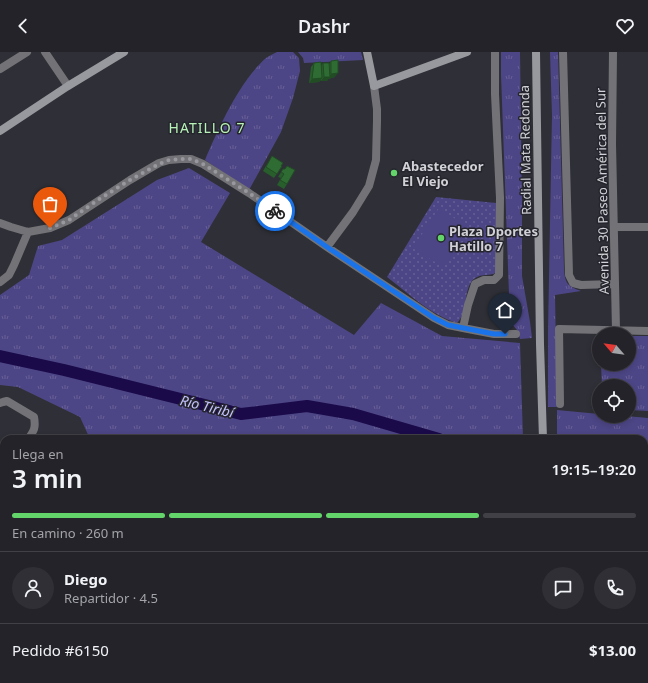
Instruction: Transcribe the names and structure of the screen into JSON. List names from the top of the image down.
{
  "streets": {
    "main road": ["Radial Mata Redonda"],
    "street": ["Avenida 30 Paseo América del Sur"]
  },
  "districts": ["HATILLO 7"],
  "water": ["Río Tiribí"],
  "places": ["Abastecedor El Viejo", "Plaza Dportes Hatillo 7"],
  "north": "top left",
  "page": {
    "header": "Dashr",
    "heading": ["3 min", "Llega en", "19:15–19:20"],
    "panel": [
      "Diego",
      "Repartidor · 4.5",
      "Pedido #6150",
      "$13.00"
    ],
    "bar": "En camino · 260 m"
  }
}
